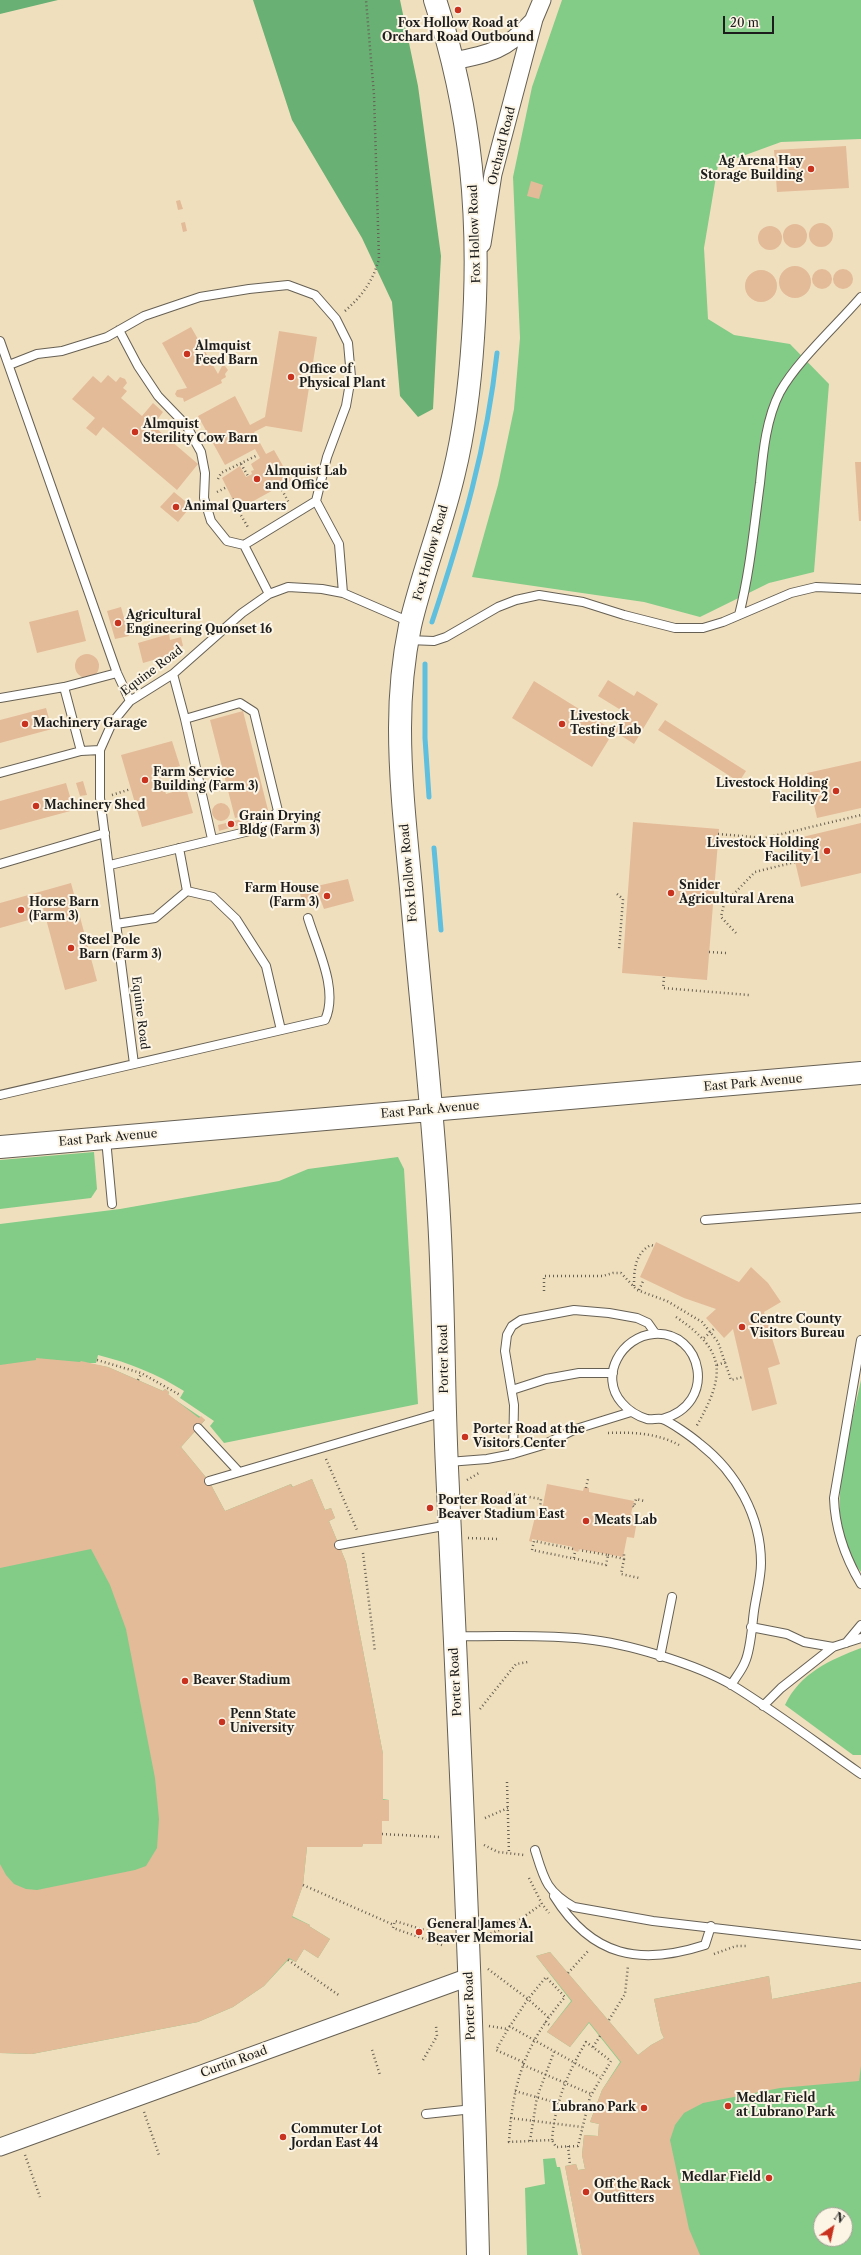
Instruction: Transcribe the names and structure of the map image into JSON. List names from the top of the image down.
{
  "streets": {
    "main road": ["Fox Hollow Road", "East Park Avenue", "Porter Road"],
    "street": ["Orchard Road", "Curtin Road"],
    "lane": ["Equine Road"]
  },
  "crossings": [
    ["Orchard Road", "Fox Hollow Road"],
    ["Fox Hollow Road", "Equine Road"],
    ["Fox Hollow Road", "East Park Avenue"],
    ["Fox Hollow Road", "Porter Road"],
    ["East Park Avenue", "Porter Road"],
    ["Porter Road", "Curtin Road"]
  ],
  "places": [
    "Fox Hollow Road at Orchard Road Outbound",
    "Ag Arena Hay Storage Building",
    "Almquist Feed Barn",
    "Office of Physical Plant",
    "Almquist Sterility Cow Barn",
    "Almquist Lab and Office",
    "Animal Quarters",
    "Agricultural Engineering Quonset 16",
    "Machinery Garage",
    "Livestock Testing Lab",
    "Farm Service Building (Farm 3)",
    "Livestock Holding Facility 2",
    "Machinery Shed",
    "Grain Drying Bldg (Farm 3)",
    "Livestock Holding Facility 1",
    "Snider Agricultural Arena",
    "Farm House (Farm 3)",
    "Horse Barn (Farm 3)",
    "Steel Pole Barn (Farm 3)",
    "Centre County Visitors Bureau",
    "Porter Road at the Visitors Center",
    "Porter Road at Beaver Stadium East",
    "Meats Lab",
    "Beaver Stadium",
    "Penn State University",
    "General James A. Beaver Memorial",
    "Medlar Field at Lubrano Park",
    "Lubrano Park",
    "Commuter Lot Jordan East 44",
    "Medlar Field",
    "Off the Rack Outfitters"
  ],
  "scale_bar": "20 m",
  "north": "top right"
}
